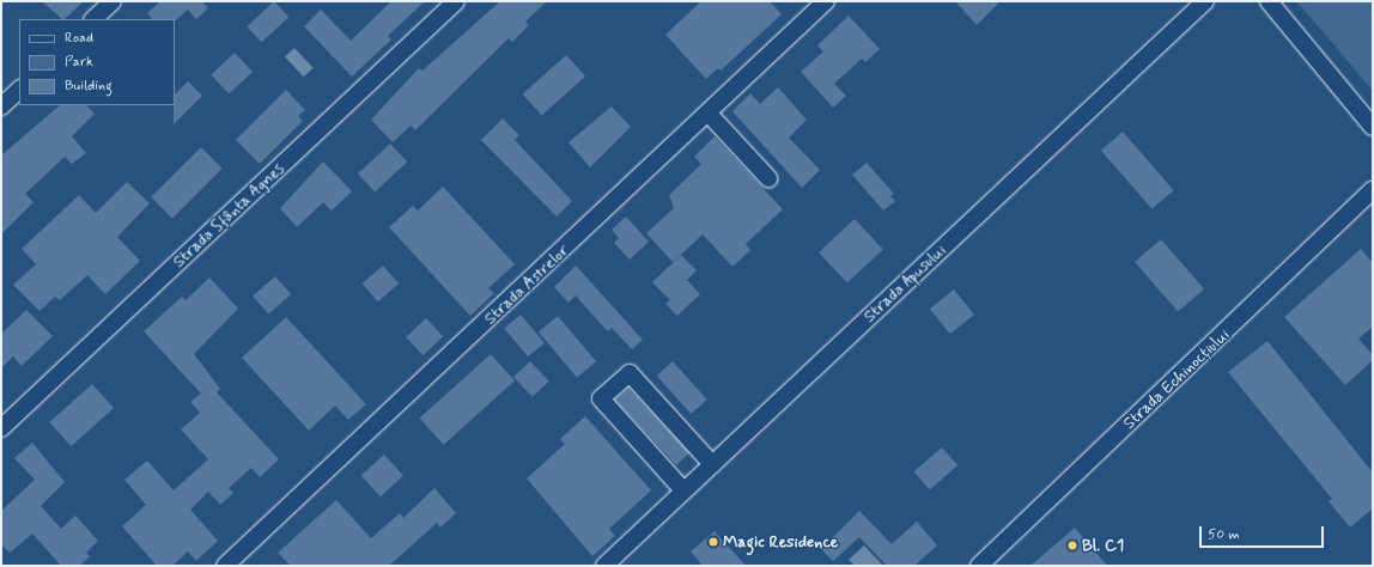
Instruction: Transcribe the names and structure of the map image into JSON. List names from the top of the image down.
{
  "streets": {
    "street": [
      "Strada Sfânta Agnes",
      "Strada Apusului",
      "Strada Astrelor",
      "Strada Echinocțiului"
    ]
  },
  "places": ["Magic Residence", "Bl. C1"],
  "legend": ["Road", "Park", "Building"],
  "scale_bar": "50 m"
}
